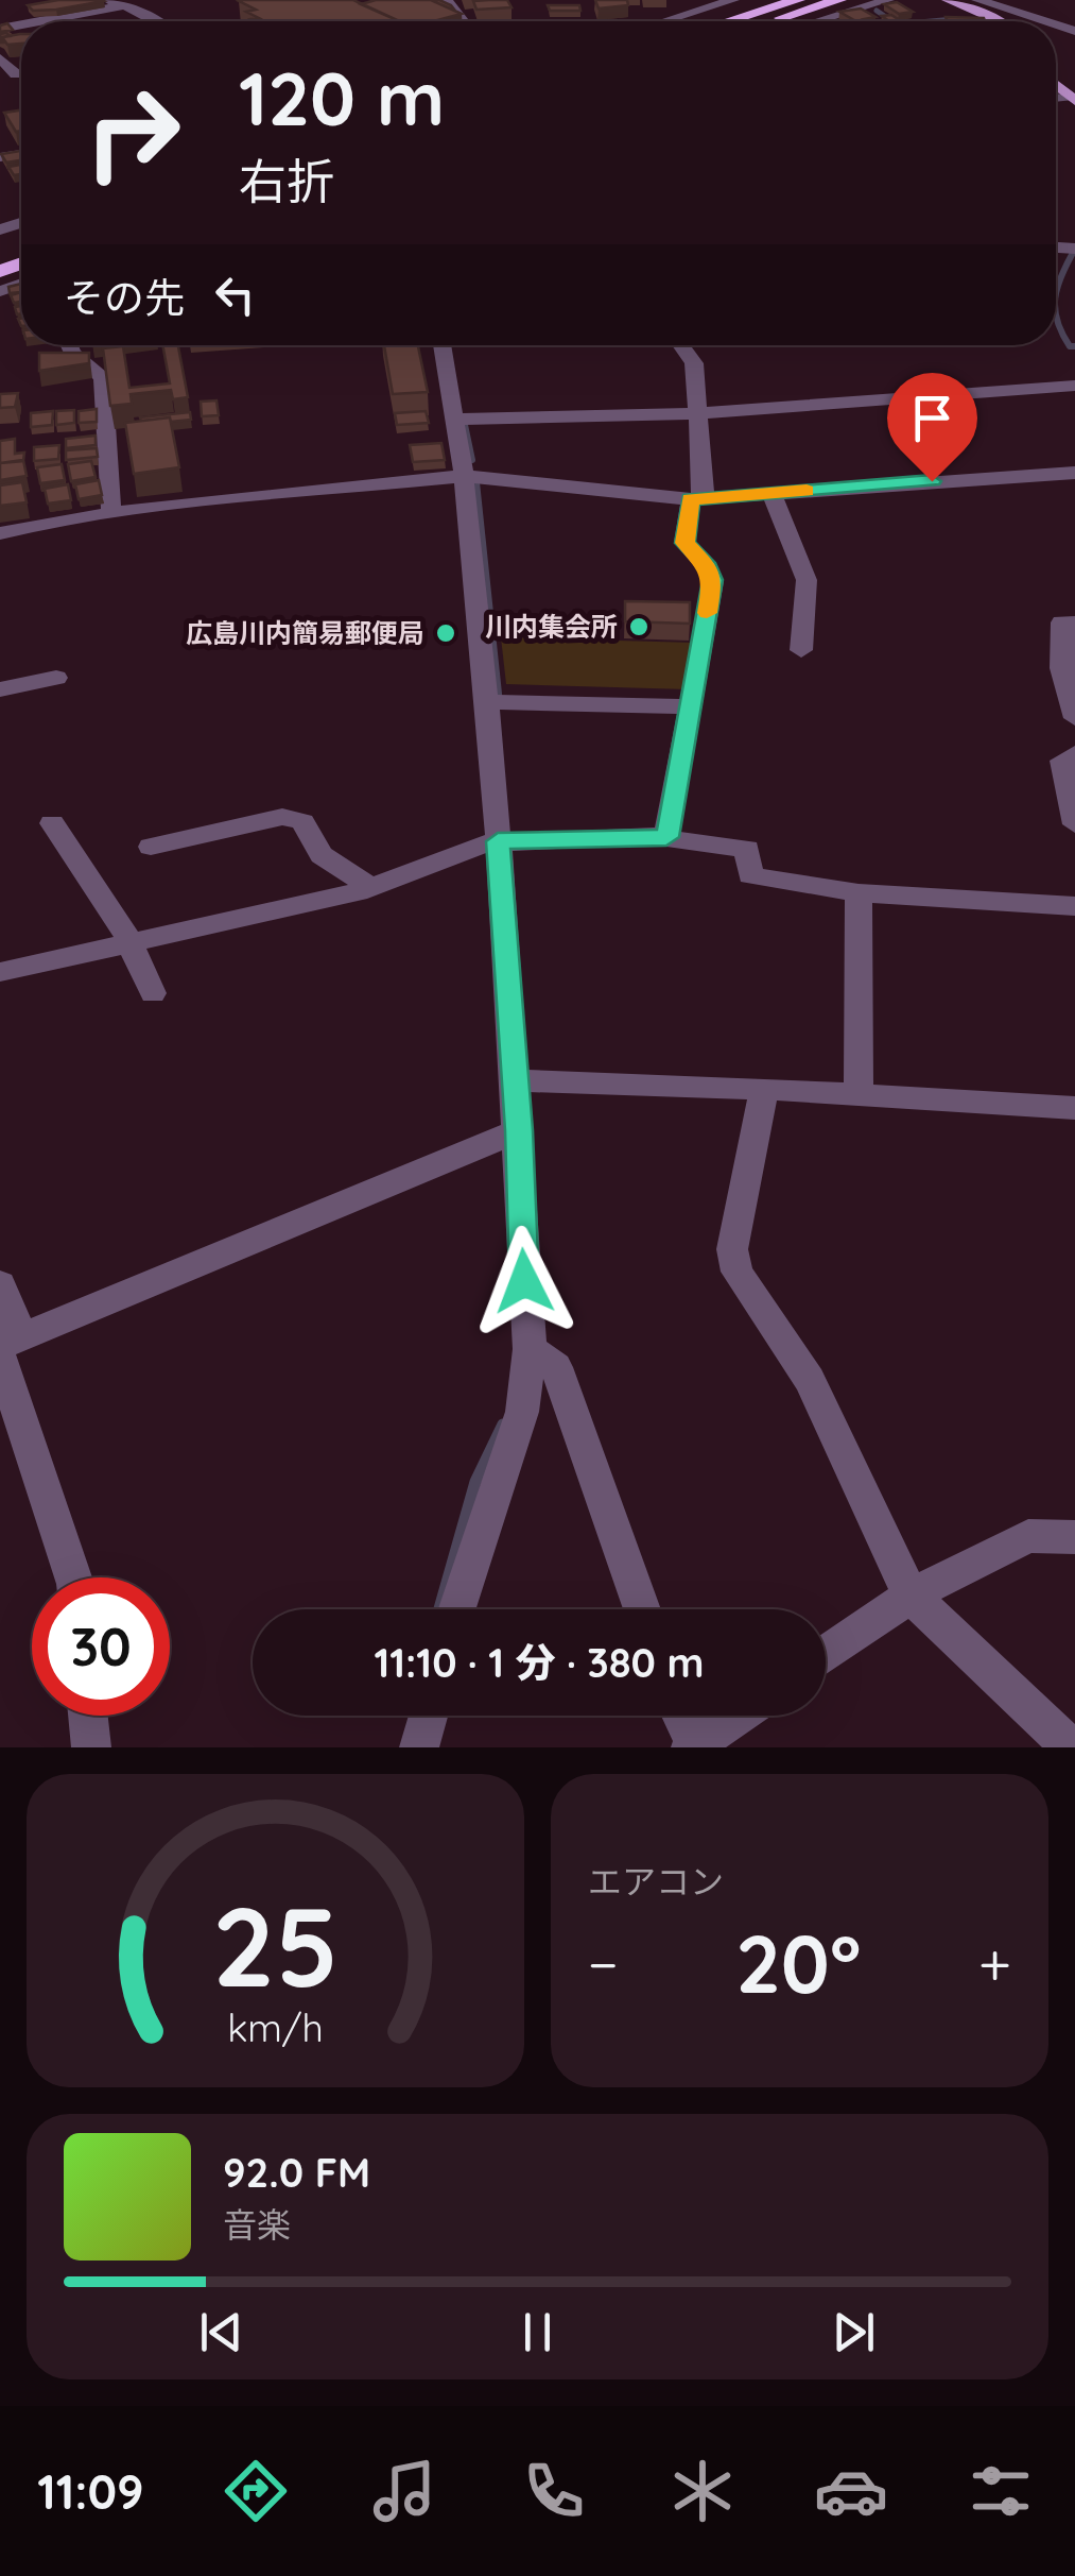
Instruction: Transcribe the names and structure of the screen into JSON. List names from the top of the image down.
{
  "places": ["川内集会所", "広島川内簡易郵便局"],
  "page": {
    "turn": ["120 m", "右折"],
    "then": "その先",
    "limit": "30",
    "trip": "11:10 · 1 分 · 380 m",
    "tile": "エアコン",
    "heat": ["−", "20°", "+"],
    "song": ["92.0 FM", "音楽"],
    "tabs": "11:09",
    "gauge": ["25", "km/h"]
  }
}
